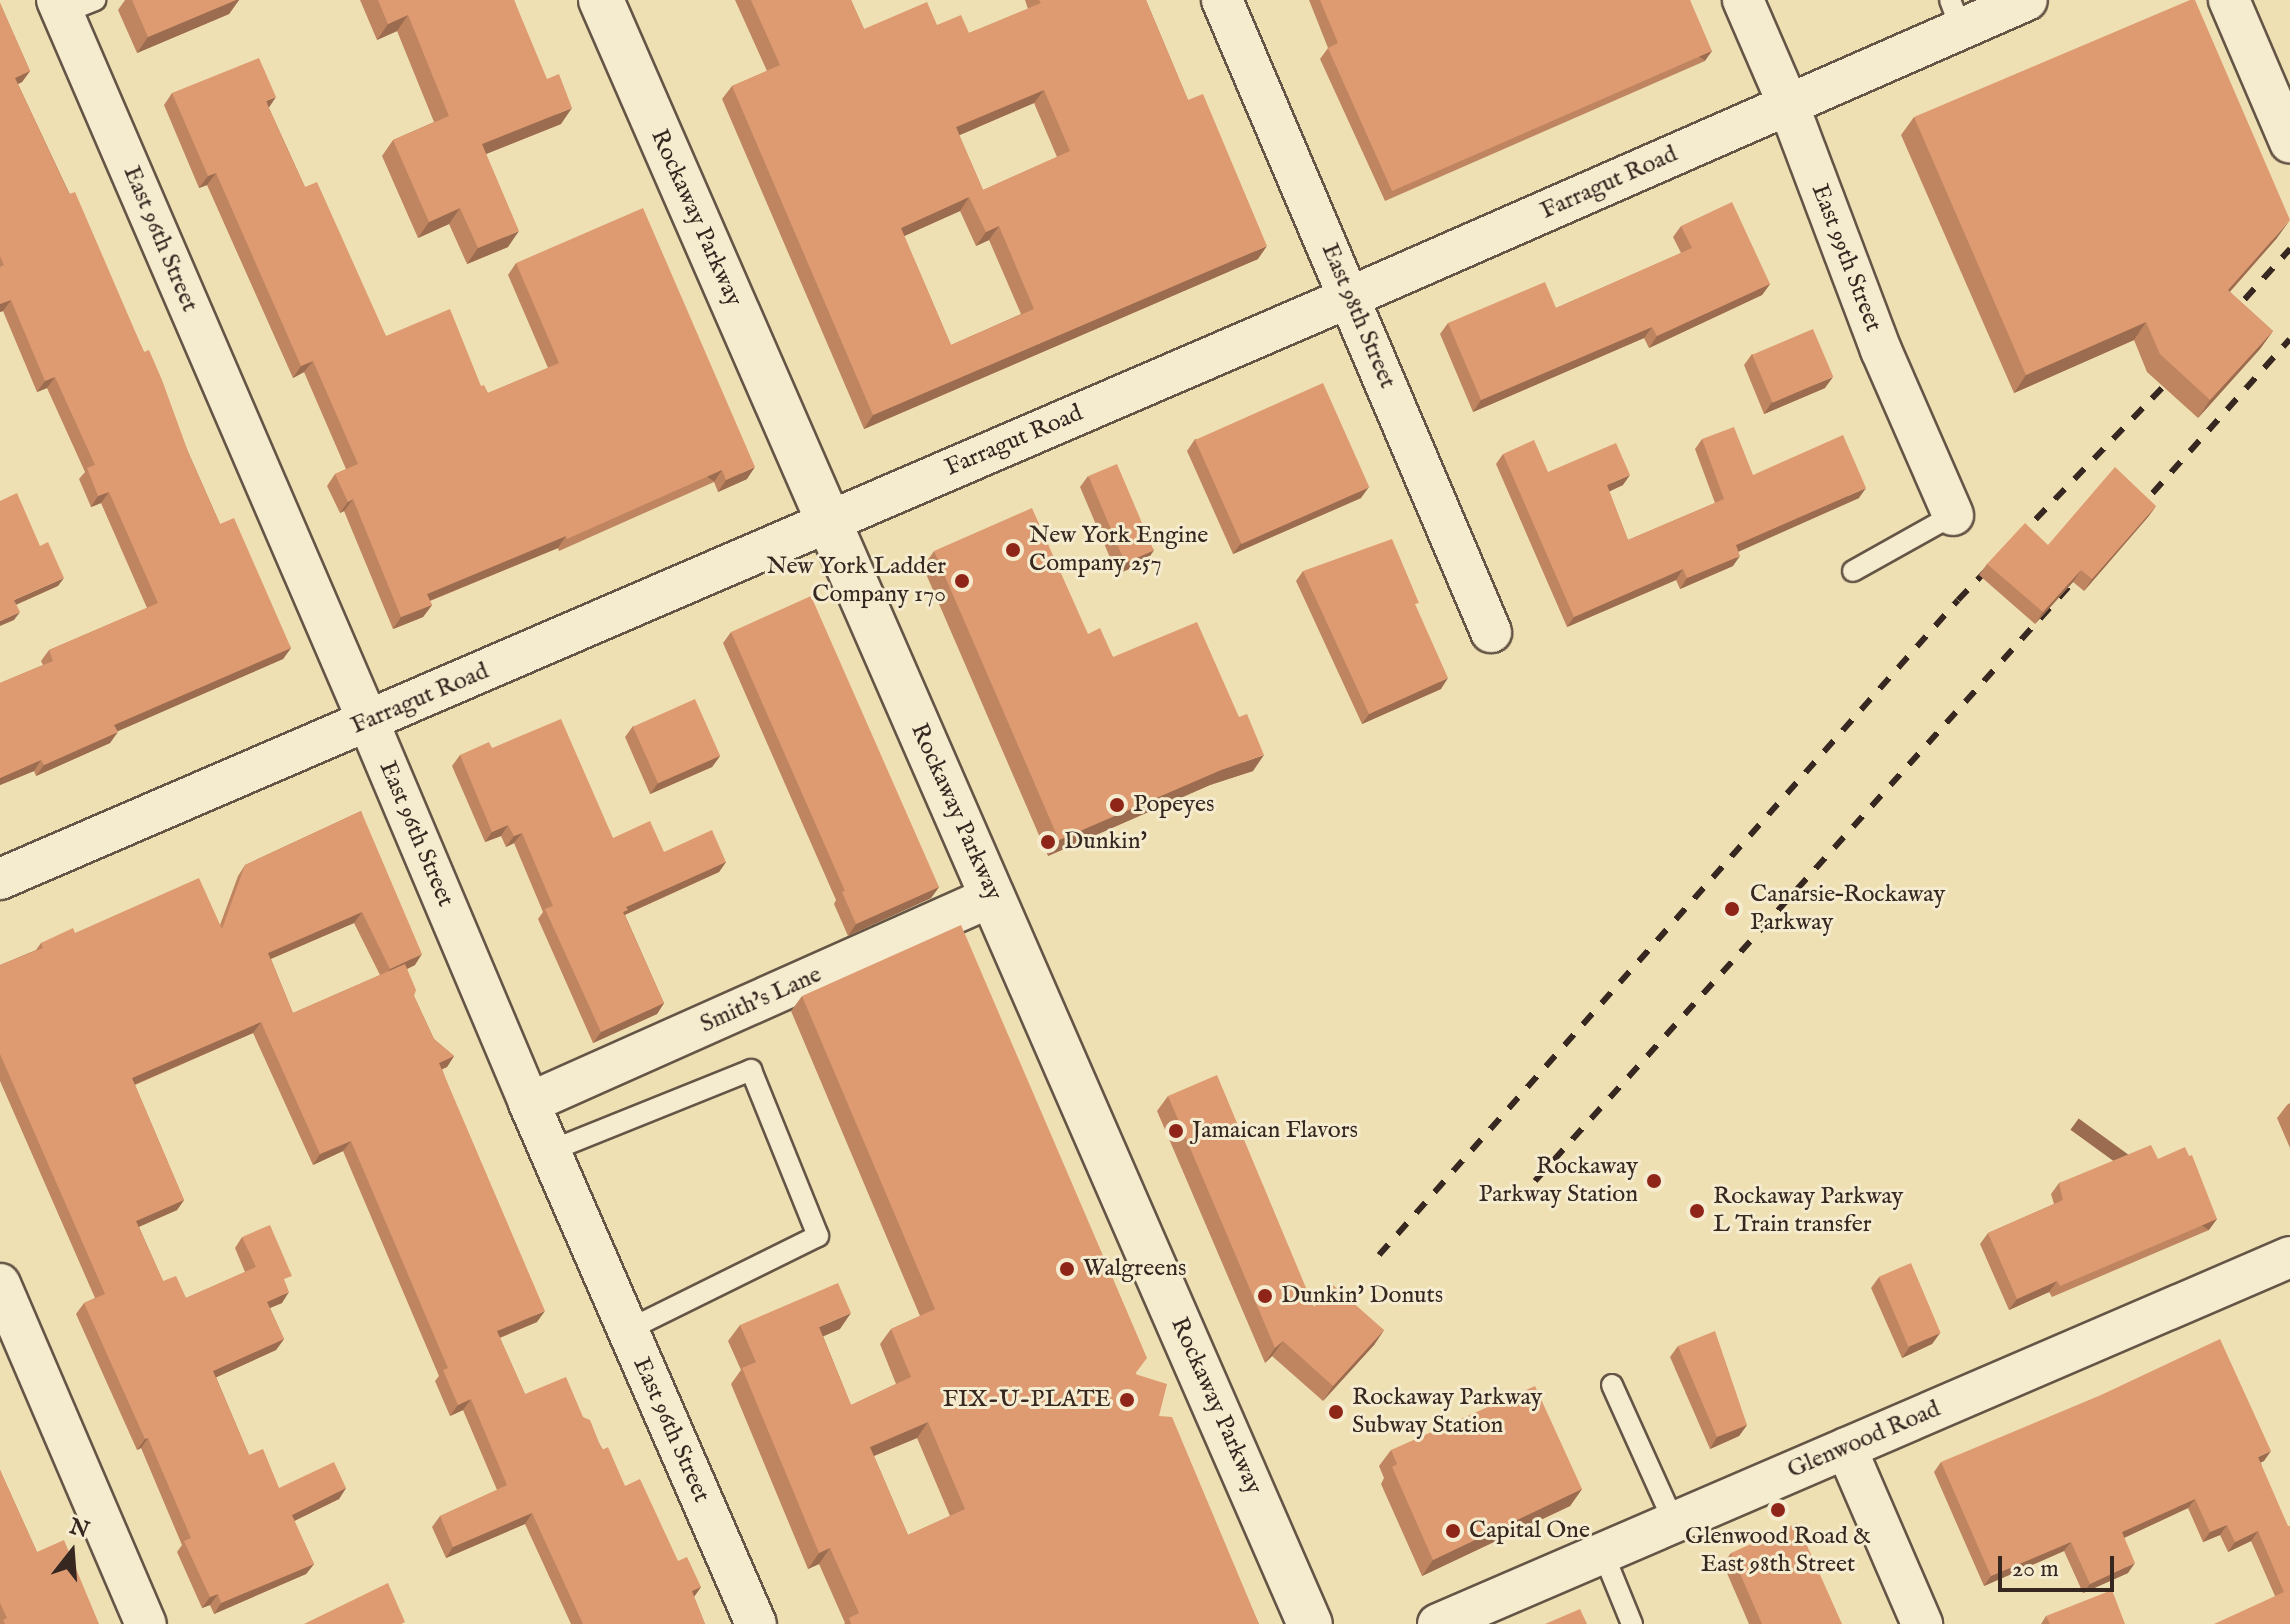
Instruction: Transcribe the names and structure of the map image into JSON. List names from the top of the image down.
{
  "streets": {
    "street": [
      "Farragut Road",
      "Rockaway Parkway",
      "East 96th Street",
      "East 99th Street",
      "East 98th Street",
      "Smith's Lane",
      "Glenwood Road"
    ]
  },
  "crossings": [
    ["Farragut Road", "Rockaway Parkway"],
    ["Farragut Road", "East 96th Street"],
    ["Farragut Road", "East 99th Street"],
    ["Farragut Road", "East 98th Street"],
    ["Rockaway Parkway", "Smith's Lane"],
    ["East 96th Street", "Smith's Lane"]
  ],
  "places": [
    "New York Engine Company 257",
    "New York Ladder Company 170",
    "Popeyes",
    "Dunkin'",
    "Canarsie–Rockaway Parkway",
    "Jamaican Flavors",
    "Rockaway Parkway Station",
    "Rockaway Parkway L Train transfer",
    "Walgreens",
    "Dunkin' Donuts",
    "FIX-U-PLATE",
    "Rockaway Parkway Subway Station",
    "Glenwood Road & East 98th Street",
    "Capital One"
  ],
  "scale_bar": "20 m",
  "north": "top"
}
